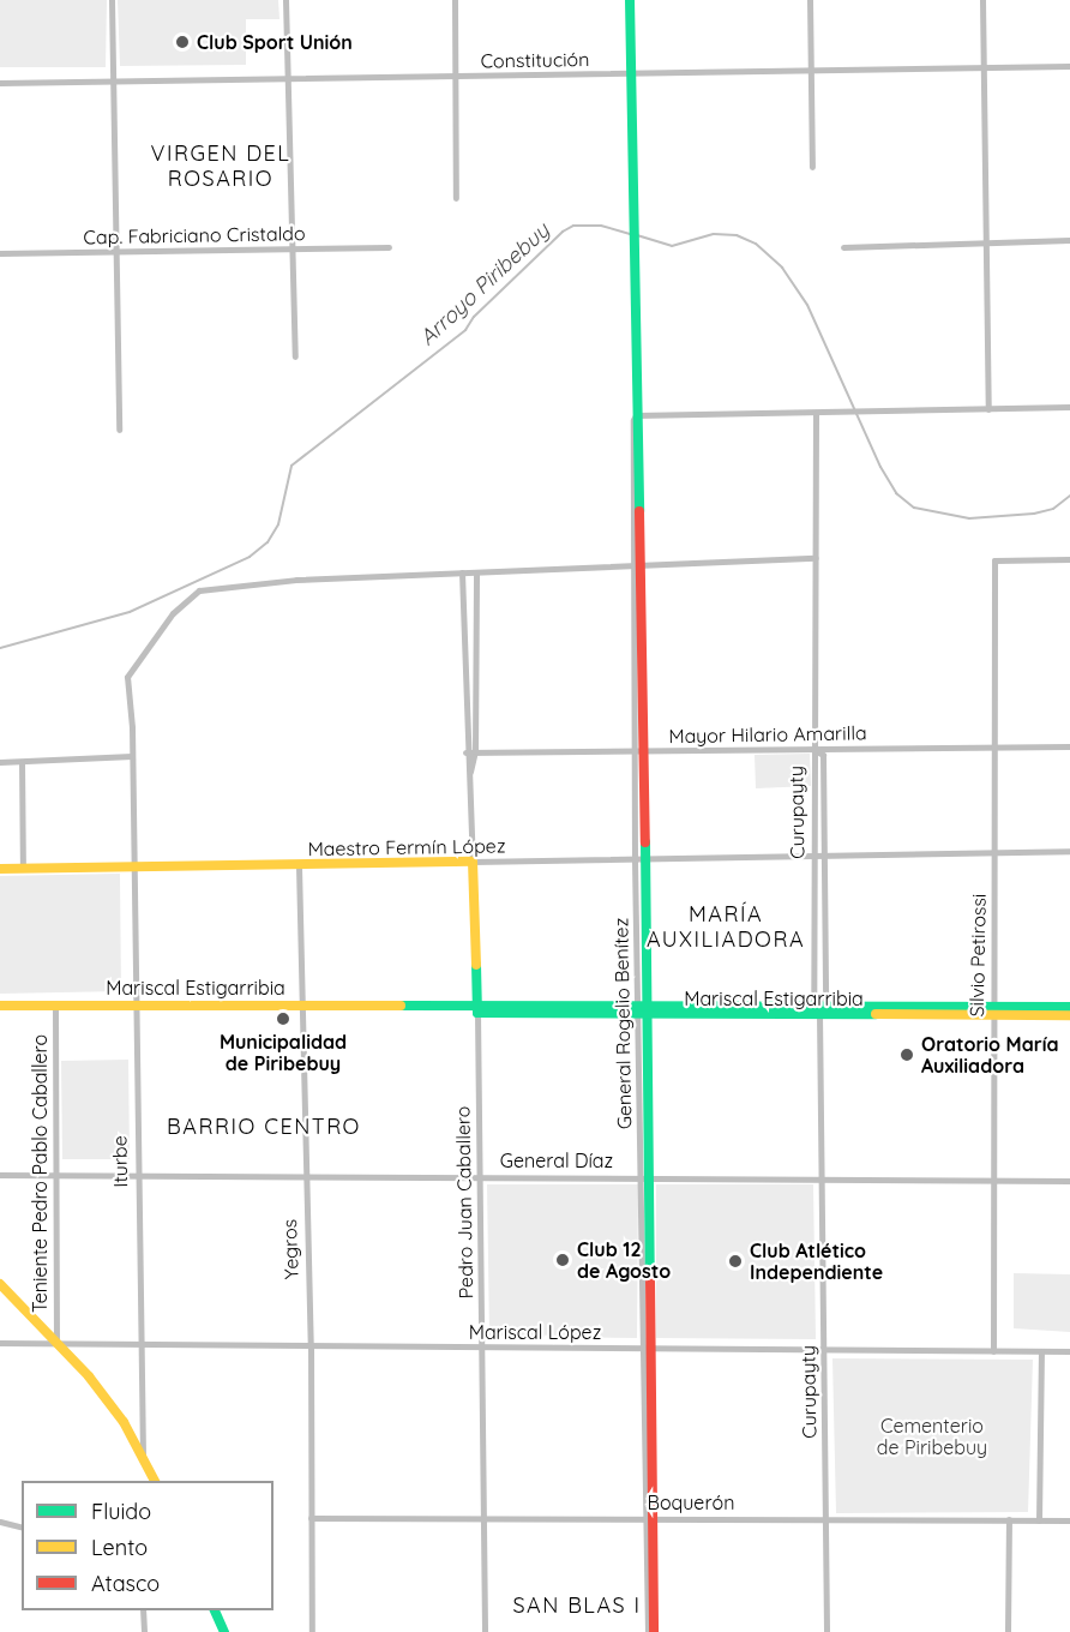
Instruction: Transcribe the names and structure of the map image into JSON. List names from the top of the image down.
{
  "streets": {
    "street": [
      "Constitución",
      "Cap. Fabriciano Cristaldo",
      "Mayor Hilario Amarilla",
      "Curupayty",
      "Maestro Fermín López",
      "Silvio Petirossi",
      "Mariscal Estigarribia",
      "General Rogelio Benítez",
      "General Díaz",
      "Iturbe",
      "Teniente Pedro Pablo Caballero",
      "Pedro Juan Caballero",
      "Yegros",
      "Mariscal López",
      "Boquerón"
    ]
  },
  "crossings": [
    ["Constitución", "General Rogelio Benítez"],
    ["Mayor Hilario Amarilla", "Curupayty"],
    ["Mayor Hilario Amarilla", "Silvio Petirossi"],
    ["Mayor Hilario Amarilla", "General Rogelio Benítez"],
    ["Curupayty", "Maestro Fermín López"],
    ["Curupayty", "Mariscal Estigarribia"],
    ["Curupayty", "General Díaz"],
    ["Curupayty", "Mariscal López"],
    ["Curupayty", "Boquerón"],
    ["Maestro Fermín López", "Silvio Petirossi"],
    ["Maestro Fermín López", "General Rogelio Benítez"],
    ["Maestro Fermín López", "Iturbe"],
    ["Maestro Fermín López", "Pedro Juan Caballero"],
    ["Maestro Fermín López", "Yegros"],
    ["Silvio Petirossi", "Mariscal Estigarribia"],
    ["Silvio Petirossi", "General Díaz"],
    ["Silvio Petirossi", "Mariscal López"],
    ["Mariscal Estigarribia", "General Rogelio Benítez"],
    ["Mariscal Estigarribia", "Iturbe"],
    ["Mariscal Estigarribia", "Teniente Pedro Pablo Caballero"],
    ["Mariscal Estigarribia", "Pedro Juan Caballero"],
    ["Mariscal Estigarribia", "Yegros"],
    ["General Rogelio Benítez", "General Díaz"],
    ["General Rogelio Benítez", "Iturbe"],
    ["General Rogelio Benítez", "Mariscal López"],
    ["General Rogelio Benítez", "Boquerón"],
    ["General Díaz", "Iturbe"],
    ["General Díaz", "Teniente Pedro Pablo Caballero"],
    ["General Díaz", "Pedro Juan Caballero"],
    ["General Díaz", "Yegros"],
    ["Iturbe", "Mariscal López"],
    ["Teniente Pedro Pablo Caballero", "Mariscal López"],
    ["Pedro Juan Caballero", "Mariscal López"],
    ["Pedro Juan Caballero", "Boquerón"],
    ["Yegros", "Mariscal López"],
    ["Yegros", "Boquerón"]
  ],
  "districts": [
    "VIRGEN DEL ROSARIO",
    "MARÍA AUXILIADORA",
    "BARRIO CENTRO",
    "SAN BLAS I"
  ],
  "water": ["Arroyo Piribebuy"],
  "parks": ["Cementerio de Piribebuy"],
  "places": [
    "Club Sport Unión",
    "Municipalidad de Piribebuy",
    "Oratorio María Auxiliadora",
    "Club 12 de Agosto",
    "Club Atlético Independiente"
  ],
  "legend": ["Fluido", "Lento", "Atasco"]
}
